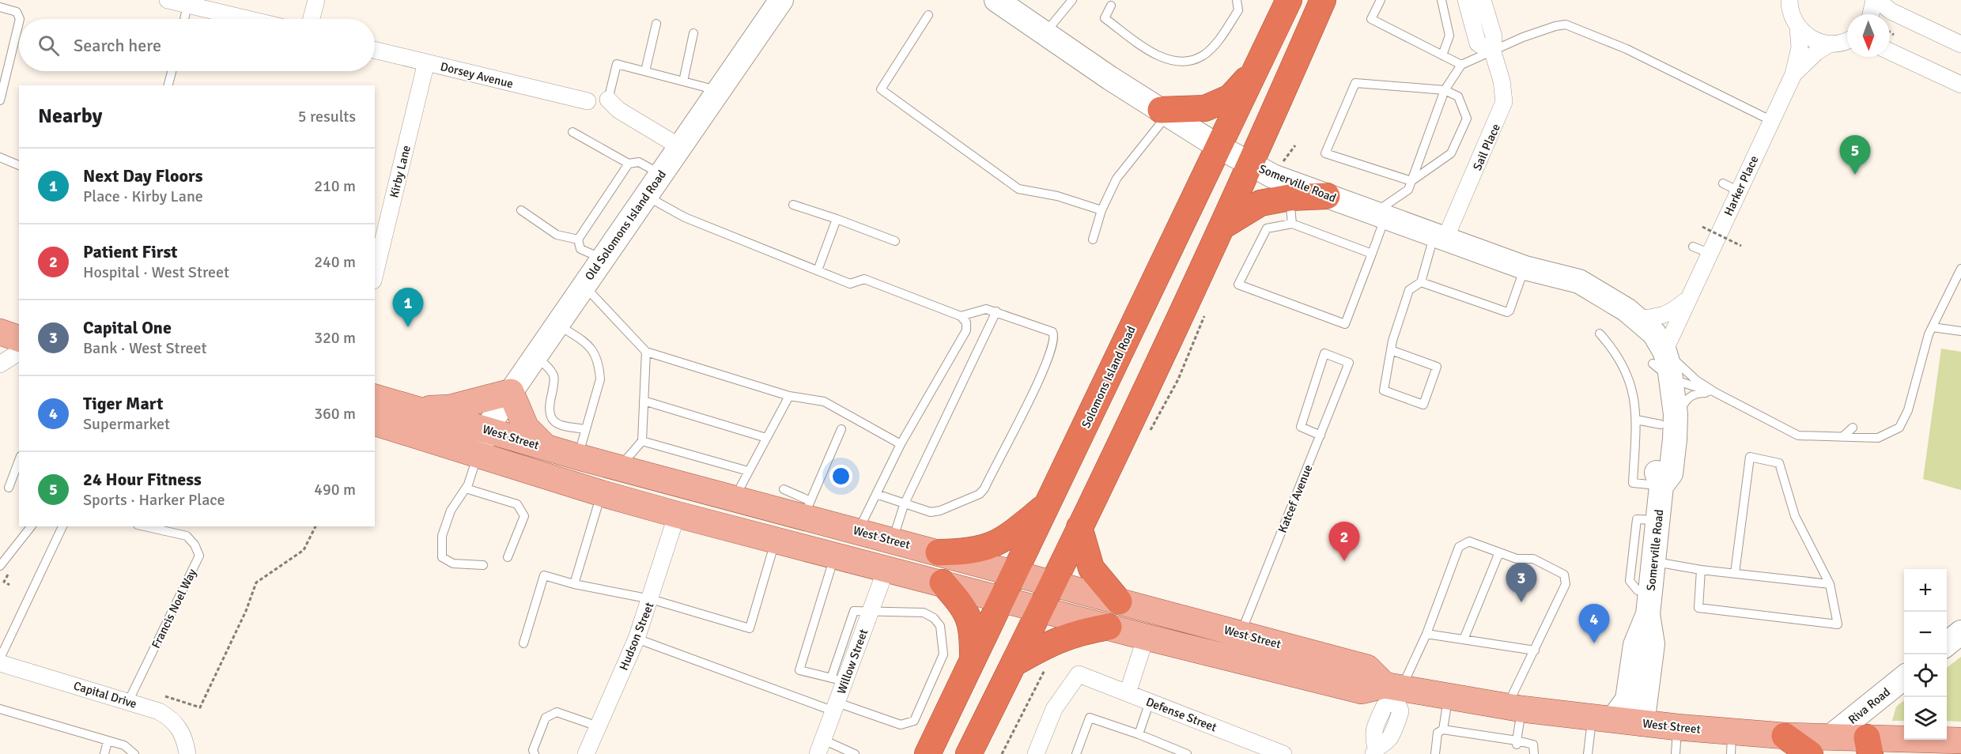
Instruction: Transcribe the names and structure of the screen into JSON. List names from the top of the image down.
{
  "streets": {
    "highway": ["Solomons Island Road"],
    "main road": ["West Street"],
    "street": [
      "Dorsey Avenue",
      "Sail Place",
      "Kirby Lane",
      "Somerville Road",
      "Harker Place",
      "Old Solomons Island Road",
      "Hudson Street",
      "Willow Street",
      "Capital Drive",
      "Riva Road",
      "Defense Street"
    ],
    "lane": ["Katcef Avenue", "Francis Noel Way"]
  },
  "crossings": [
    ["Dorsey Avenue", "Kirby Lane"],
    ["Sail Place", "Somerville Road"],
    ["Somerville Road", "Harker Place"],
    ["Somerville Road", "Solomons Island Road"],
    ["Somerville Road", "West Street"],
    ["Old Solomons Island Road", "West Street"],
    ["Solomons Island Road", "West Street"],
    ["West Street", "Katcef Avenue"],
    ["West Street", "Hudson Street"],
    ["West Street", "Willow Street"],
    ["West Street", "Riva Road"],
    ["Francis Noel Way", "Capital Drive"]
  ],
  "north": "bottom",
  "page": {
    "search": "Search here",
    "heading": ["Nearby", "5 results"],
    "pins": [
      "5",
      "1",
      "2",
      "3",
      "4"
    ],
    "list": [
      {
        "mark": "1",
        "name": "Next Day Floors",
        "note": "Place · Kirby Lane",
        "value": "210 m"
      },
      {
        "mark": "2",
        "name": "Patient First",
        "note": "Hospital · West Street",
        "value": "240 m"
      },
      {
        "mark": "3",
        "name": "Capital One",
        "note": "Bank · West Street",
        "value": "320 m"
      },
      {
        "mark": "4",
        "name": "Tiger Mart",
        "note": "Supermarket",
        "value": "360 m"
      },
      {
        "mark": "5",
        "name": "24 Hour Fitness",
        "note": "Sports · Harker Place",
        "value": "490 m"
      }
    ],
    "map_buttons": ["+", "−"]
  }
}
